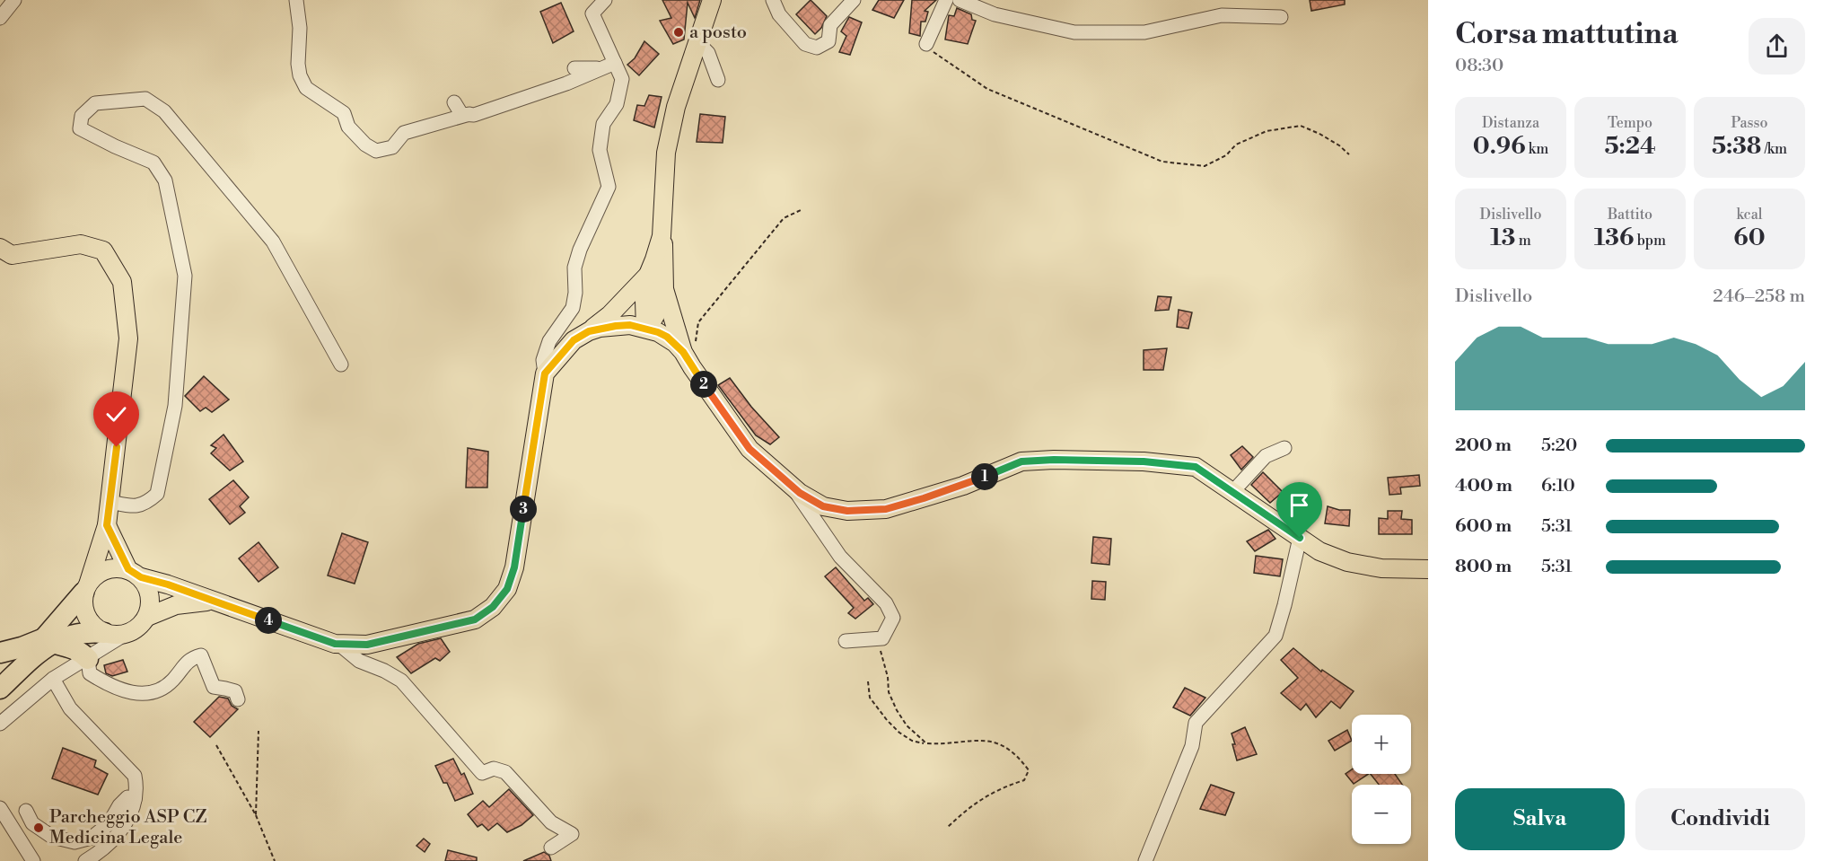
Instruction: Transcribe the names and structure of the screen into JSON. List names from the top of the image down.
{
  "places": ["a posto", "Parcheggio ASP CZ Medicina Legale"],
  "page": {
    "heading": ["Corsa mattutina", "08:30"],
    "stats": [
      ["Distanza", "0.96 km"],
      ["Tempo", "5:24"],
      ["Passo", "5:38 /km"],
      ["Dislivello", "13 m"],
      ["Battito", "136 bpm"],
      ["kcal", "60"]
    ],
    "chart": ["Dislivello", "246–258 m"],
    "pins": [
      "2",
      "1",
      "3",
      "4"
    ],
    "list": [
      {
        "name": "200 m",
        "note": "5:20"
      },
      {
        "name": "400 m",
        "note": "6:10"
      },
      {
        "name": "600 m",
        "note": "5:31"
      },
      {
        "name": "800 m",
        "note": "5:31"
      }
    ],
    "map_buttons": ["+", "−"],
    "buttons": ["Salva", "Condividi"]
  }
}
